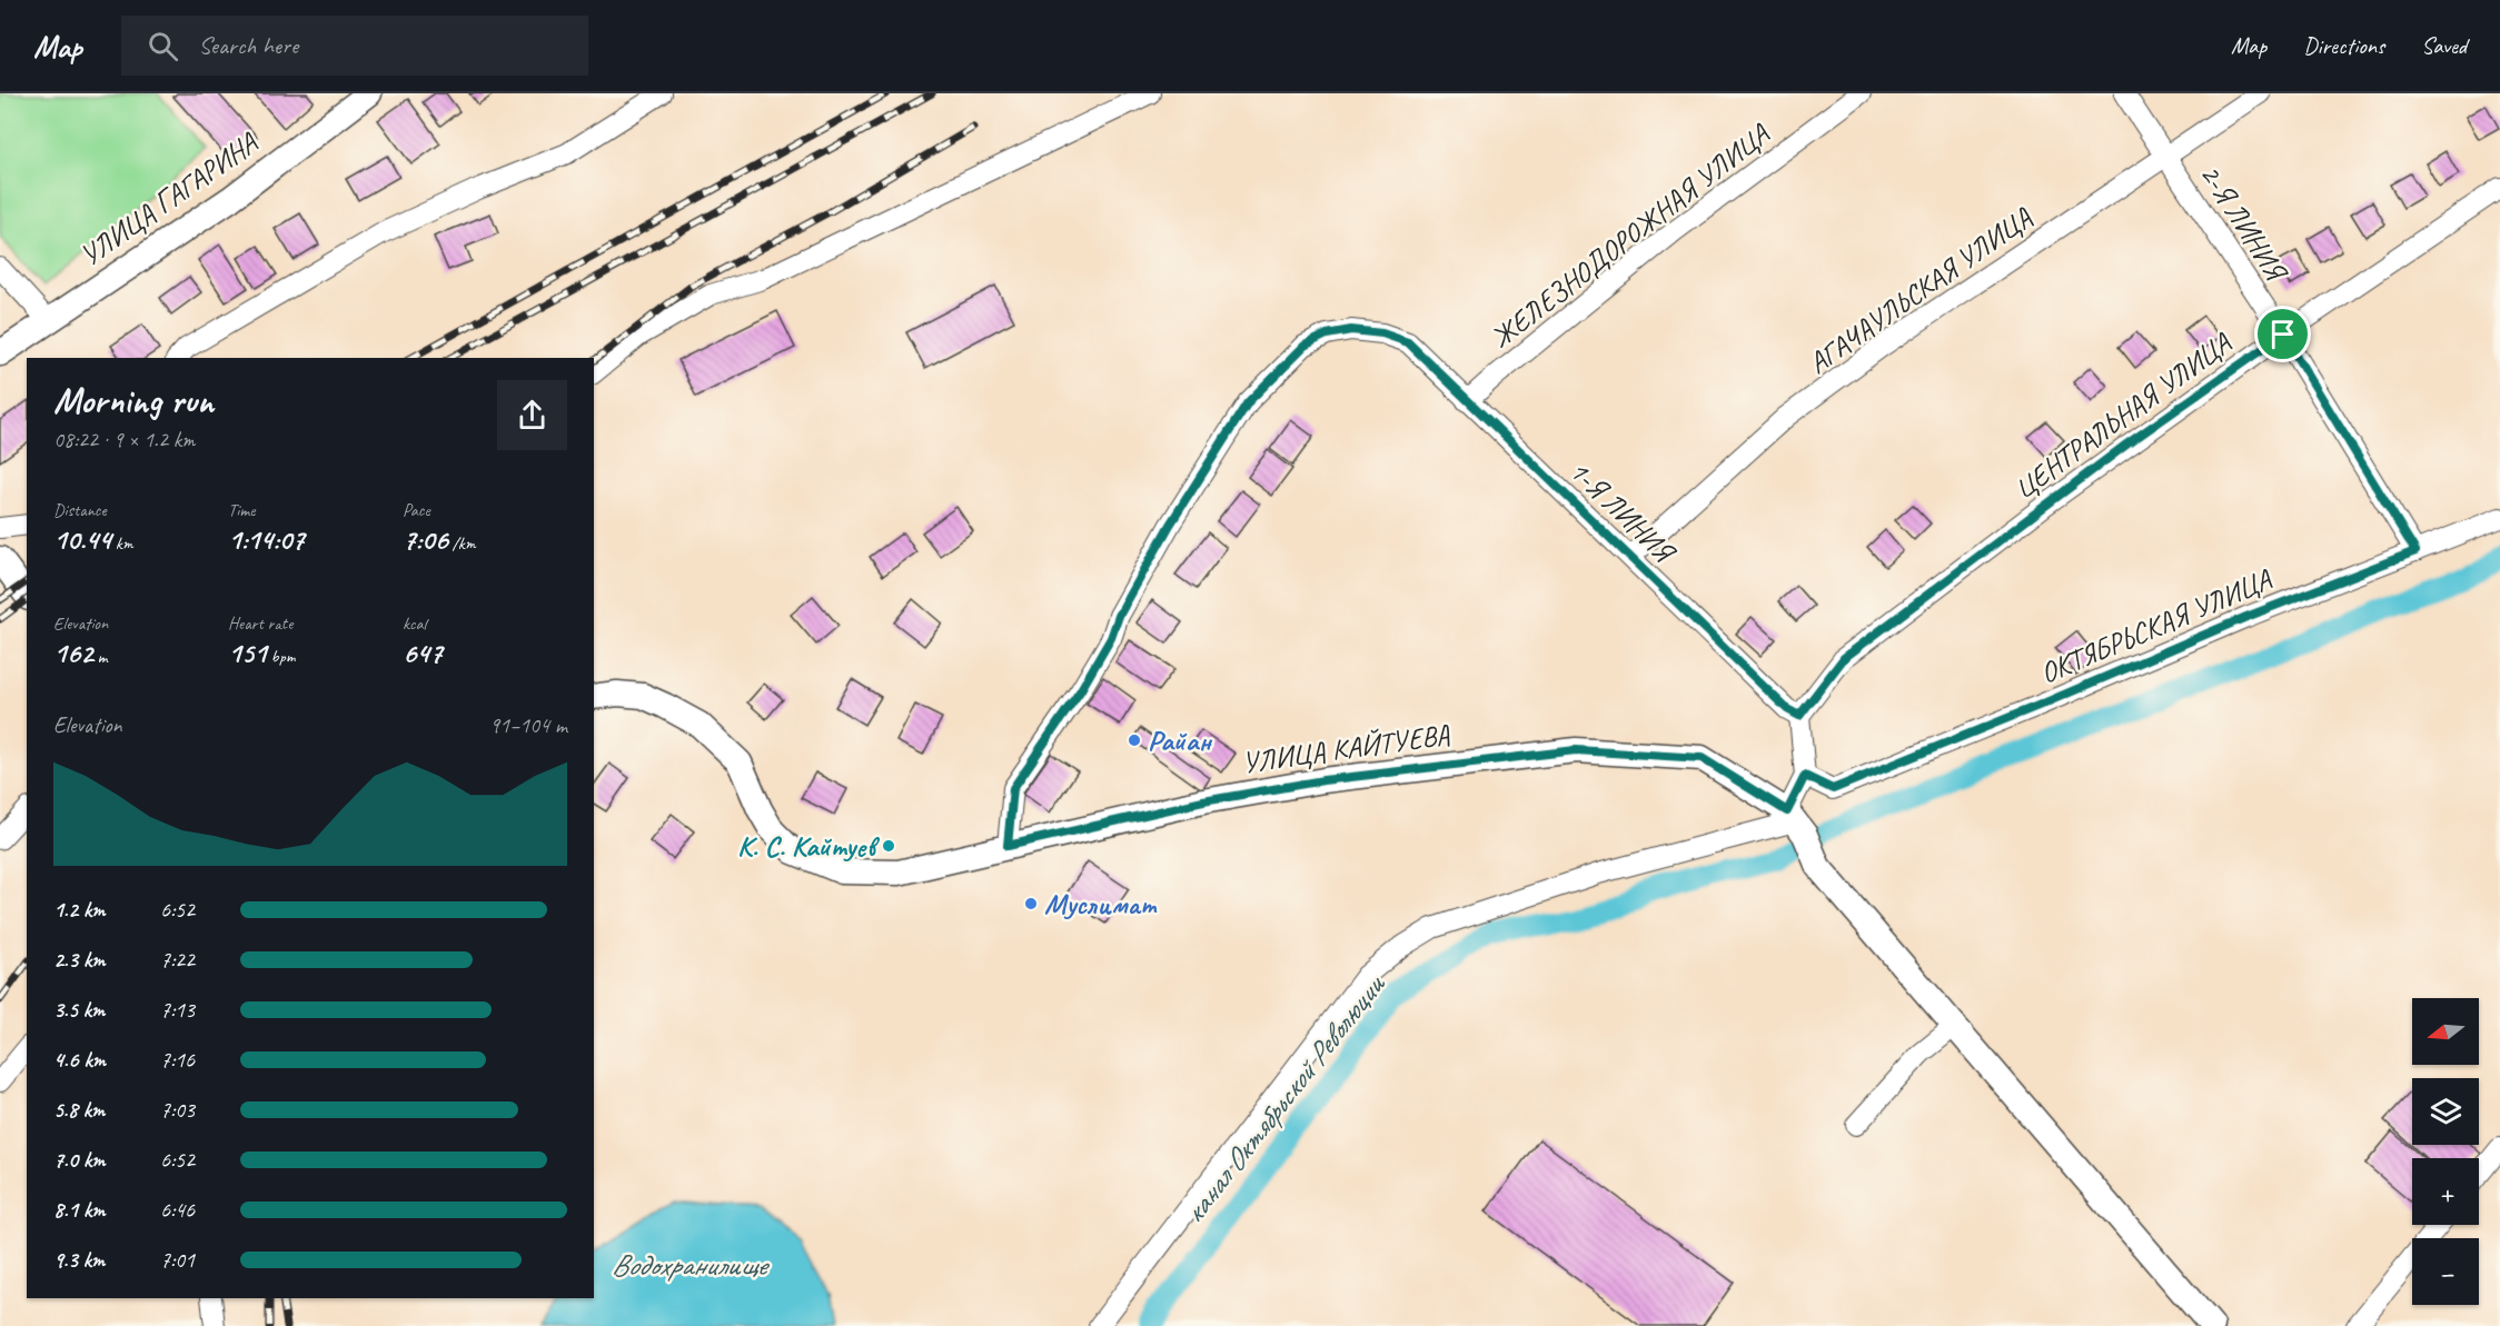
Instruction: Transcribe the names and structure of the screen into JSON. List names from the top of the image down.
{
  "streets": {
    "main road": ["УЛИЦА ГАГАРИНА", "УЛИЦА КАЙТУЕВА"],
    "street": [
      "2-Я ЛИНИЯ",
      "ЖЕЛЕЗНОДОРОЖНАЯ УЛИЦА",
      "АГАЧАУЛЬСКАЯ УЛИЦА",
      "ЦЕНТРАЛЬНАЯ УЛИЦА",
      "1-Я ЛИНИЯ",
      "ОКТЯБРЬСКАЯ УЛИЦА"
    ]
  },
  "crossings": [
    ["2-Я ЛИНИЯ", "АГАЧАУЛЬСКАЯ УЛИЦА"],
    ["2-Я ЛИНИЯ", "ЦЕНТРАЛЬНАЯ УЛИЦА"],
    ["2-Я ЛИНИЯ", "ОКТЯБРЬСКАЯ УЛИЦА"],
    ["ЖЕЛЕЗНОДОРОЖНАЯ УЛИЦА", "1-Я ЛИНИЯ"],
    ["АГАЧАУЛЬСКАЯ УЛИЦА", "1-Я ЛИНИЯ"],
    ["ЦЕНТРАЛЬНАЯ УЛИЦА", "1-Я ЛИНИЯ"],
    ["1-Я ЛИНИЯ", "УЛИЦА КАЙТУЕВА"]
  ],
  "water": ["канал Октябрьской Революции", "Водохранилище"],
  "places": ["Райан", "К. С. Кайтуев", "Муслимат"],
  "north": "left",
  "page": {
    "header": "Map",
    "search": "Search here",
    "nav": ["Map", "Directions", "Saved"],
    "heading": ["Morning run", "08:22 · 9 × 1.2 km"],
    "stats": [
      ["Distance", "10.44 km"],
      ["Time", "1:14:07"],
      ["Pace", "7:06 /km"],
      ["Elevation", "162 m"],
      ["Heart rate", "151 bpm"],
      ["kcal", "647"]
    ],
    "chart": ["Elevation", "91–104 m"],
    "list": [
      {
        "name": "1.2 km",
        "note": "6:52"
      },
      {
        "name": "2.3 km",
        "note": "7:22"
      },
      {
        "name": "3.5 km",
        "note": "7:13"
      },
      {
        "name": "4.6 km",
        "note": "7:16"
      },
      {
        "name": "5.8 km",
        "note": "7:03"
      },
      {
        "name": "7.0 km",
        "note": "6:52"
      },
      {
        "name": "8.1 km",
        "note": "6:46"
      },
      {
        "name": "9.3 km",
        "note": "7:01"
      }
    ],
    "map_buttons": ["+", "−"]
  }
}
